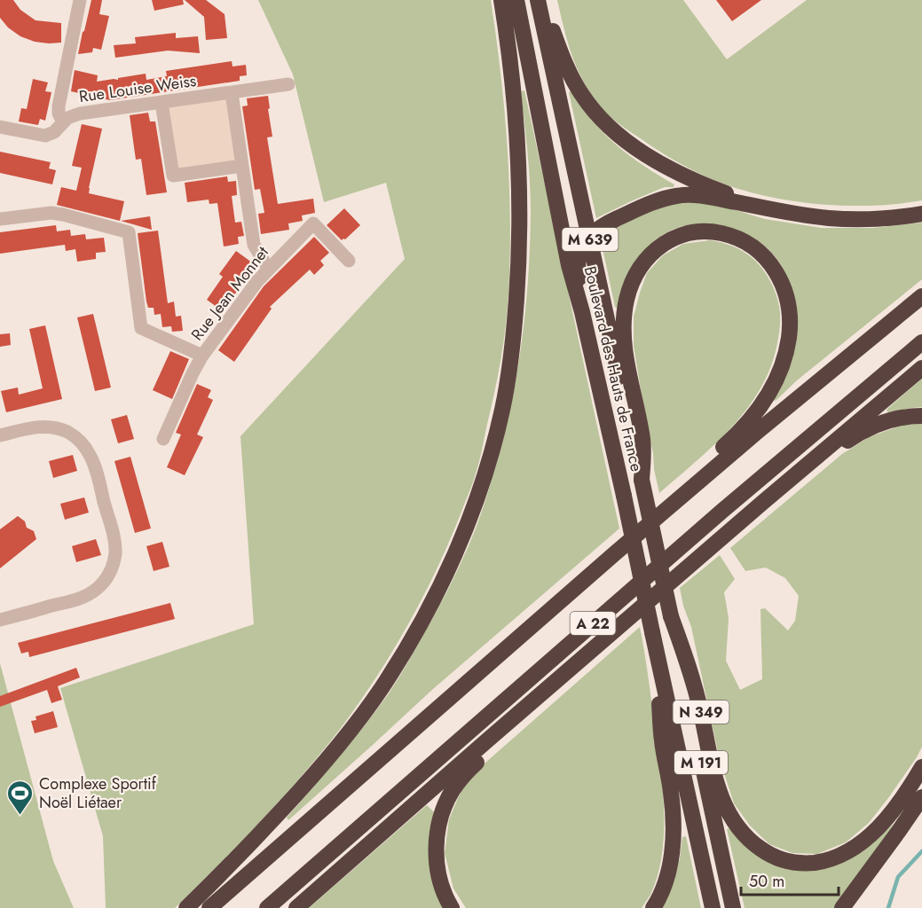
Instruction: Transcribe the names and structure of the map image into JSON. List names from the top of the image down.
{
  "streets": {
    "highway": [
      "M 639",
      "Boulevard des Hauts de France",
      "A 22",
      "N 349",
      "M 191"
    ],
    "street": ["Rue Louise Weiss", "Rue Jean Monnet"]
  },
  "crossings": [
    ["Boulevard des Hauts de France", "M 191"],
    ["N 349", "M 191"]
  ],
  "places": {
    "sports": ["Complexe Sportif Noël Liétaer"]
  },
  "scale_bar": "50 m"
}
